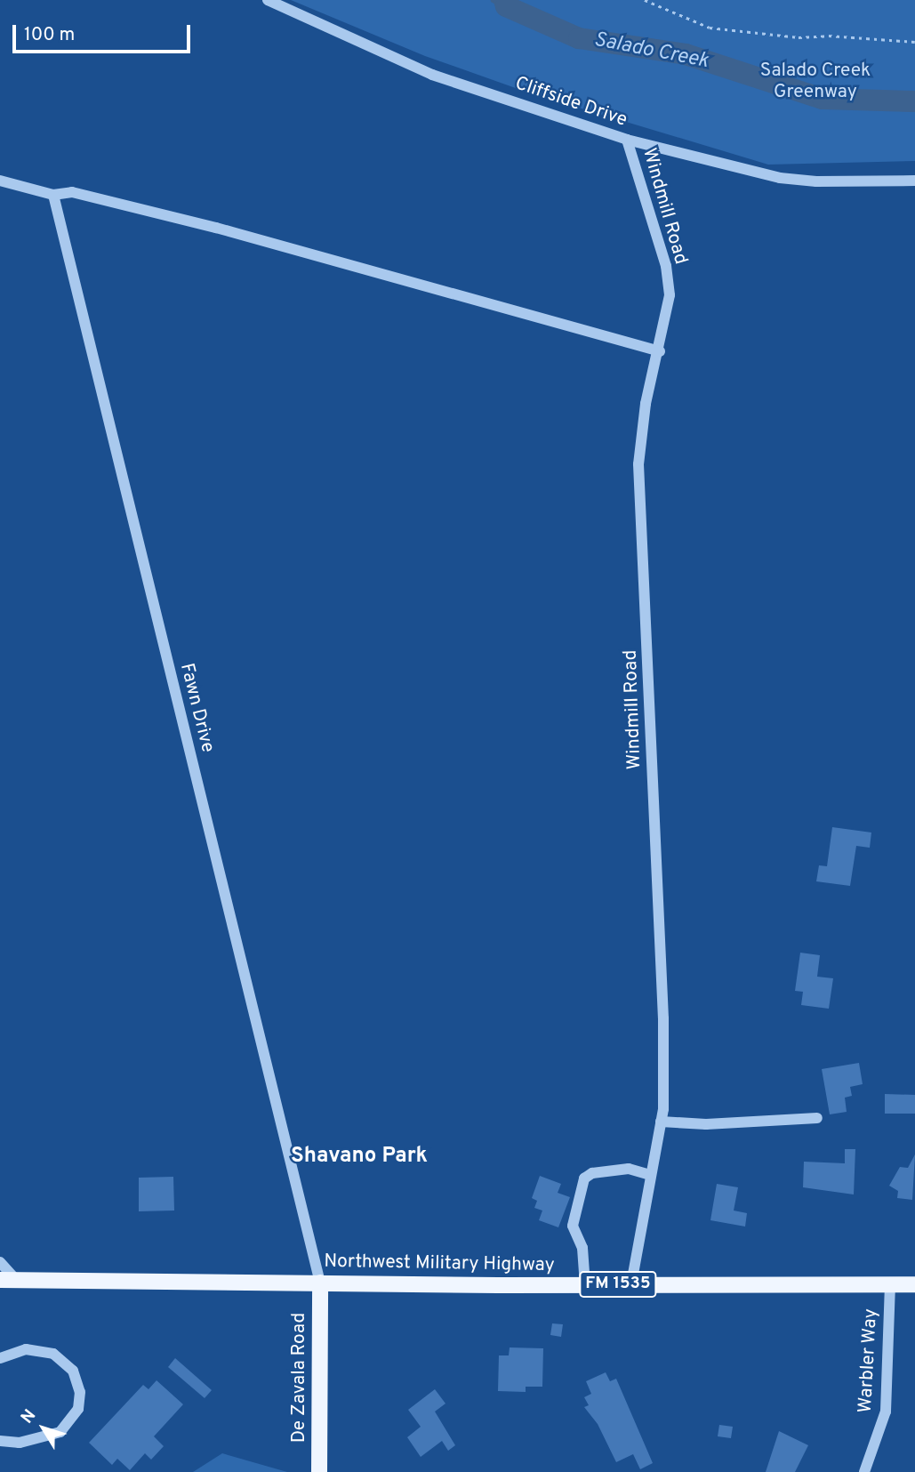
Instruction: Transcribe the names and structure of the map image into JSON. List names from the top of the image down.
{
  "streets": {
    "main road": ["Northwest Military Highway", "FM 1535", "De Zavala Road"],
    "street": [
      "Cliffside Drive",
      "Windmill Road",
      "Fawn Drive",
      "Warbler Way"
    ]
  },
  "crossings": [
    ["Cliffside Drive", "Windmill Road"],
    ["Windmill Road", "Northwest Military Highway"],
    ["Fawn Drive", "Northwest Military Highway"],
    ["Fawn Drive", "De Zavala Road"],
    ["Northwest Military Highway", "Warbler Way"],
    ["Northwest Military Highway", "De Zavala Road"]
  ],
  "districts": ["Shavano Park"],
  "water": ["Salado Creek"],
  "parks": ["Salado Creek Greenway"],
  "scale_bar": "100 m",
  "north": "top left"
}
